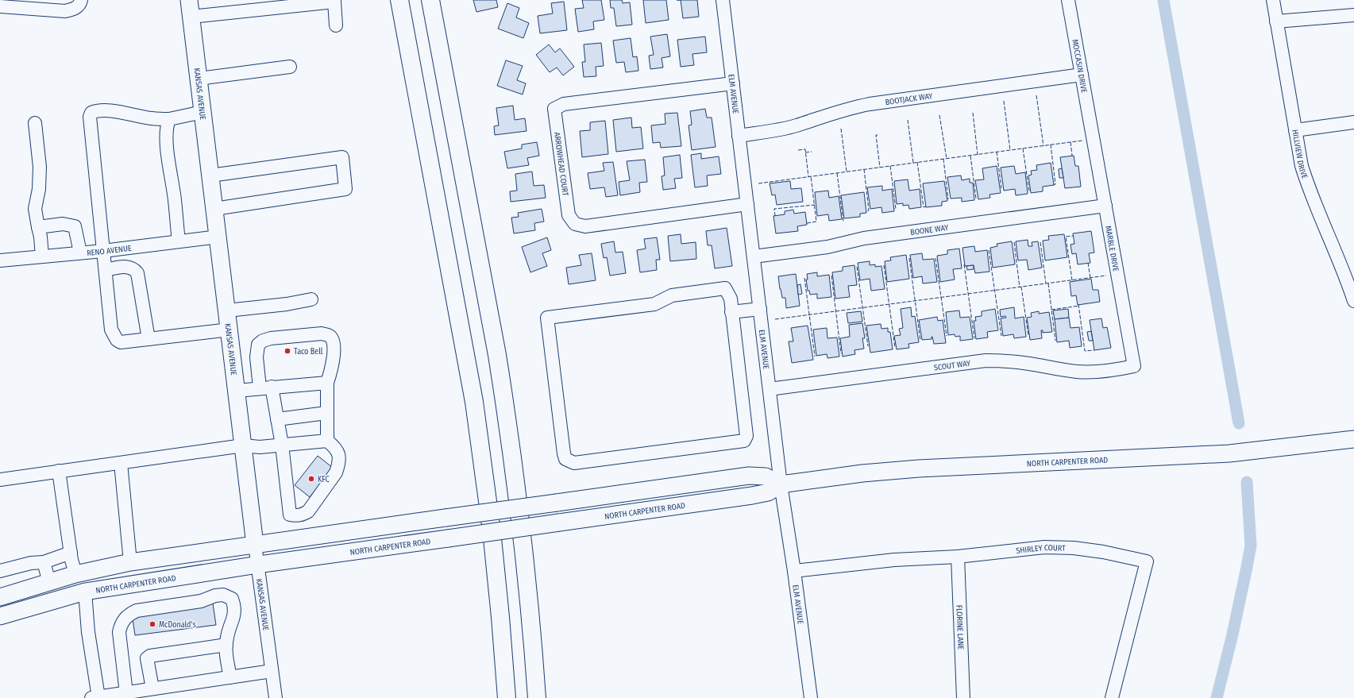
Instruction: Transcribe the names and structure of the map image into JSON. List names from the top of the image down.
{
  "streets": {
    "main road": ["KANSAS AVENUE", "NORTH CARPENTER ROAD"],
    "street": [
      "MOCCASIN DRIVE",
      "ELM AVENUE",
      "BOOTJACK WAY",
      "HILLVIEW DRIVE",
      "ARROWHEAD COURT",
      "BOONE WAY",
      "MARBLE DRIVE",
      "RENO AVENUE",
      "SCOUT WAY",
      "SHIRLEY COURT",
      "FLORINE LANE"
    ]
  },
  "crossings": [
    ["MOCCASIN DRIVE", "BOOTJACK WAY"],
    ["MOCCASIN DRIVE", "MARBLE DRIVE"],
    ["KANSAS AVENUE", "RENO AVENUE"],
    ["KANSAS AVENUE", "NORTH CARPENTER ROAD"],
    ["ELM AVENUE", "BOOTJACK WAY"],
    ["ELM AVENUE", "ARROWHEAD COURT"],
    ["ELM AVENUE", "BOONE WAY"],
    ["ELM AVENUE", "SCOUT WAY"],
    ["ELM AVENUE", "NORTH CARPENTER ROAD"],
    ["ELM AVENUE", "SHIRLEY COURT"],
    ["BOONE WAY", "MARBLE DRIVE"],
    ["MARBLE DRIVE", "SCOUT WAY"],
    ["SHIRLEY COURT", "FLORINE LANE"]
  ],
  "places": ["Taco Bell", "KFC", "McDonald's"]
}
